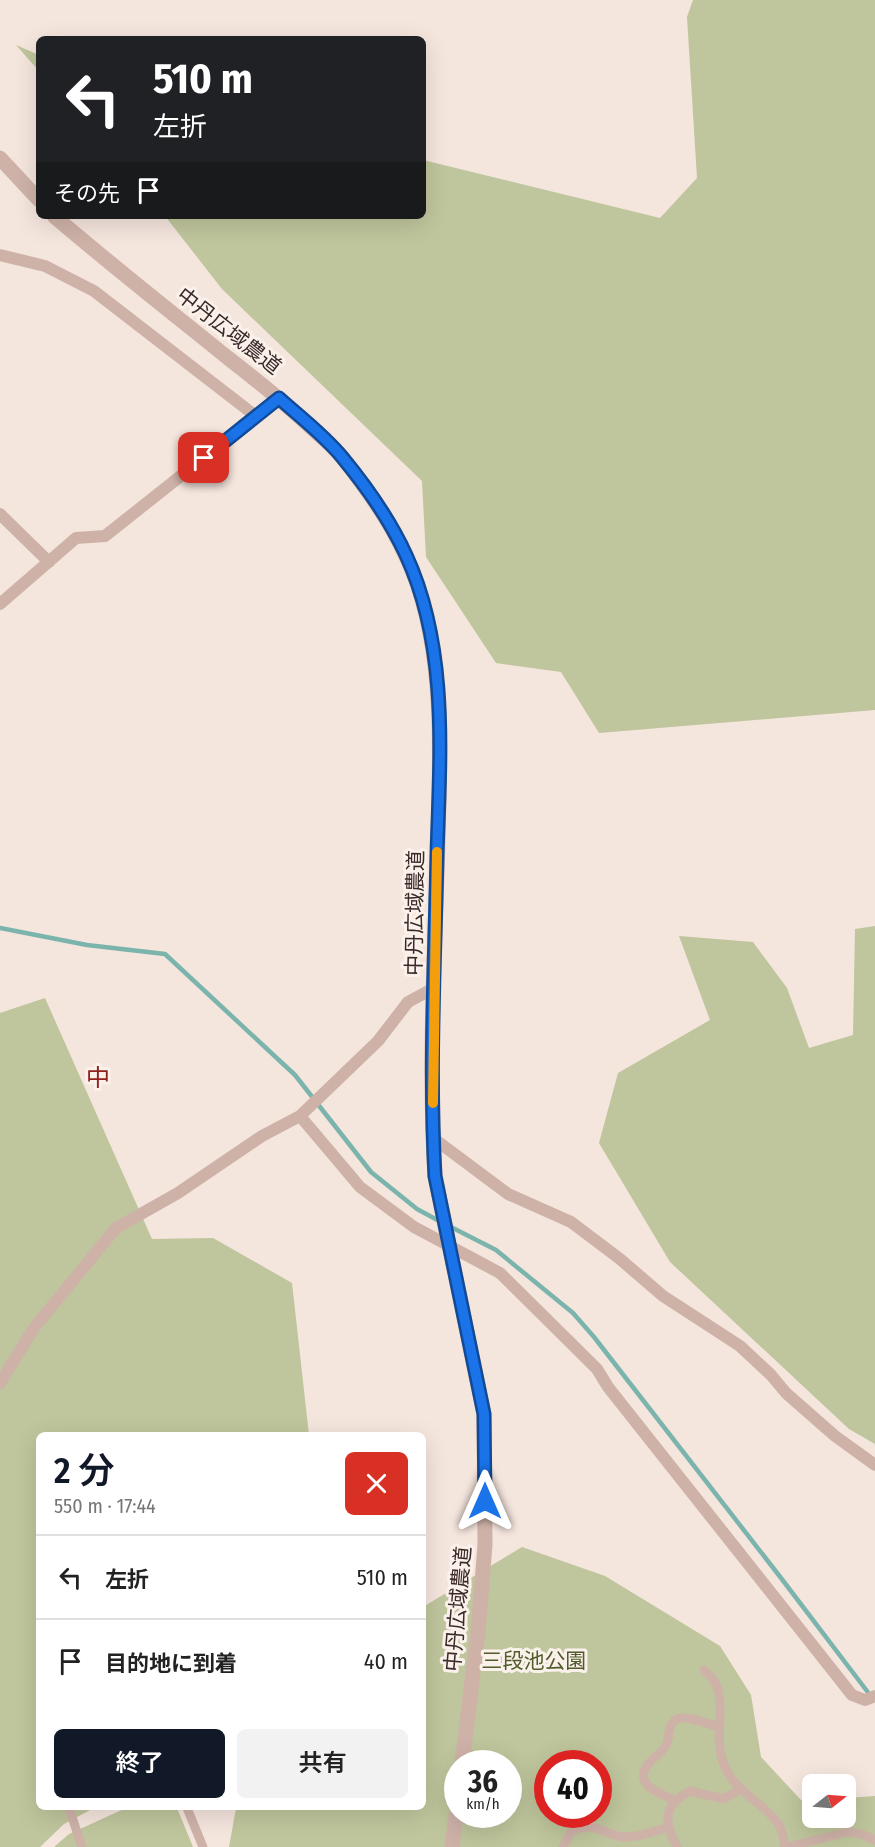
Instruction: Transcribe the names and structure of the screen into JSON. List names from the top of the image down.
{
  "streets": {
    "street": ["中丹広域農道"]
  },
  "districts": ["中"],
  "parks": ["三段池公園"],
  "north": "right",
  "page": {
    "turn": ["510 m", "左折"],
    "then": "その先",
    "heading": ["2 分", "550 m · 17:44"],
    "list": [
      {
        "name": "左折",
        "value": "510 m"
      },
      {
        "name": "目的地に到着",
        "value": "40 m"
      }
    ],
    "buttons": ["終了", "共有"],
    "speed": "36 km/h",
    "limit": "40"
  }
}
